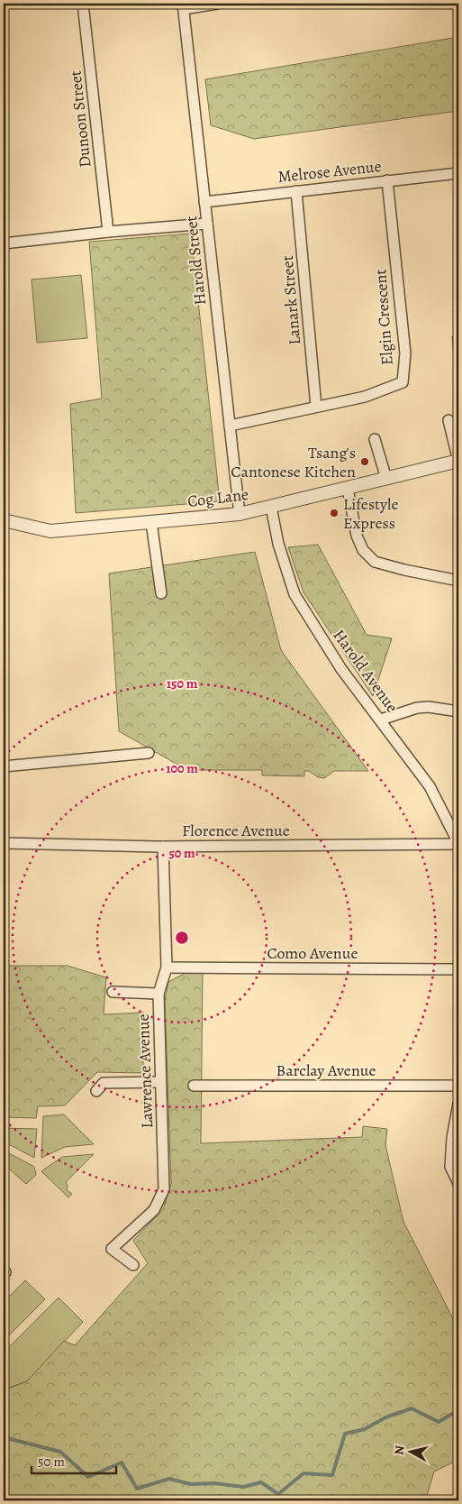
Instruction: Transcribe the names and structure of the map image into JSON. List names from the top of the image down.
{
  "streets": {
    "street": [
      "Dunoon Street",
      "Melrose Avenue",
      "Harold Street",
      "Lanark Street",
      "Elgin Crescent",
      "Cog Lane",
      "Harold Avenue",
      "Florence Avenue",
      "Como Avenue",
      "Barclay Avenue",
      "Lawrence Avenue"
    ]
  },
  "crossings": [
    ["Melrose Avenue", "Harold Street"],
    ["Melrose Avenue", "Lanark Street"],
    ["Melrose Avenue", "Elgin Crescent"],
    ["Harold Street", "Elgin Crescent"],
    ["Harold Street", "Cog Lane"],
    ["Lanark Street", "Elgin Crescent"],
    ["Cog Lane", "Harold Avenue"],
    ["Harold Avenue", "Florence Avenue"],
    ["Florence Avenue", "Lawrence Avenue"],
    ["Como Avenue", "Lawrence Avenue"]
  ],
  "places": ["Tsang's Cantonese Kitchen", "Lifestyle Express"],
  "scale_bar": "50 m",
  "north": "left",
  "rings": ["150 m", "100 m", "50 m"]
}
